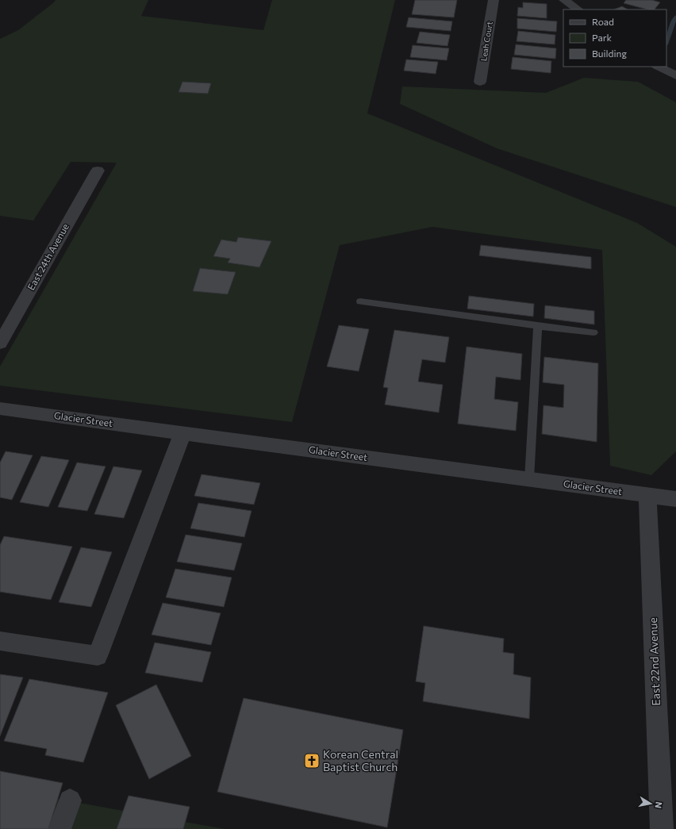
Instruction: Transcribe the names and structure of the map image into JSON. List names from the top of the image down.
{
  "streets": {
    "street": [
      "Leah Court",
      "East 24th Avenue",
      "Glacier Street",
      "East 22nd Avenue"
    ]
  },
  "crossings": [
    ["Glacier Street", "East 22nd Avenue"]
  ],
  "places": {
    "church": ["Korean Central Baptist Church"]
  },
  "legend": ["Road", "Park", "Building"],
  "north": "right"
}
